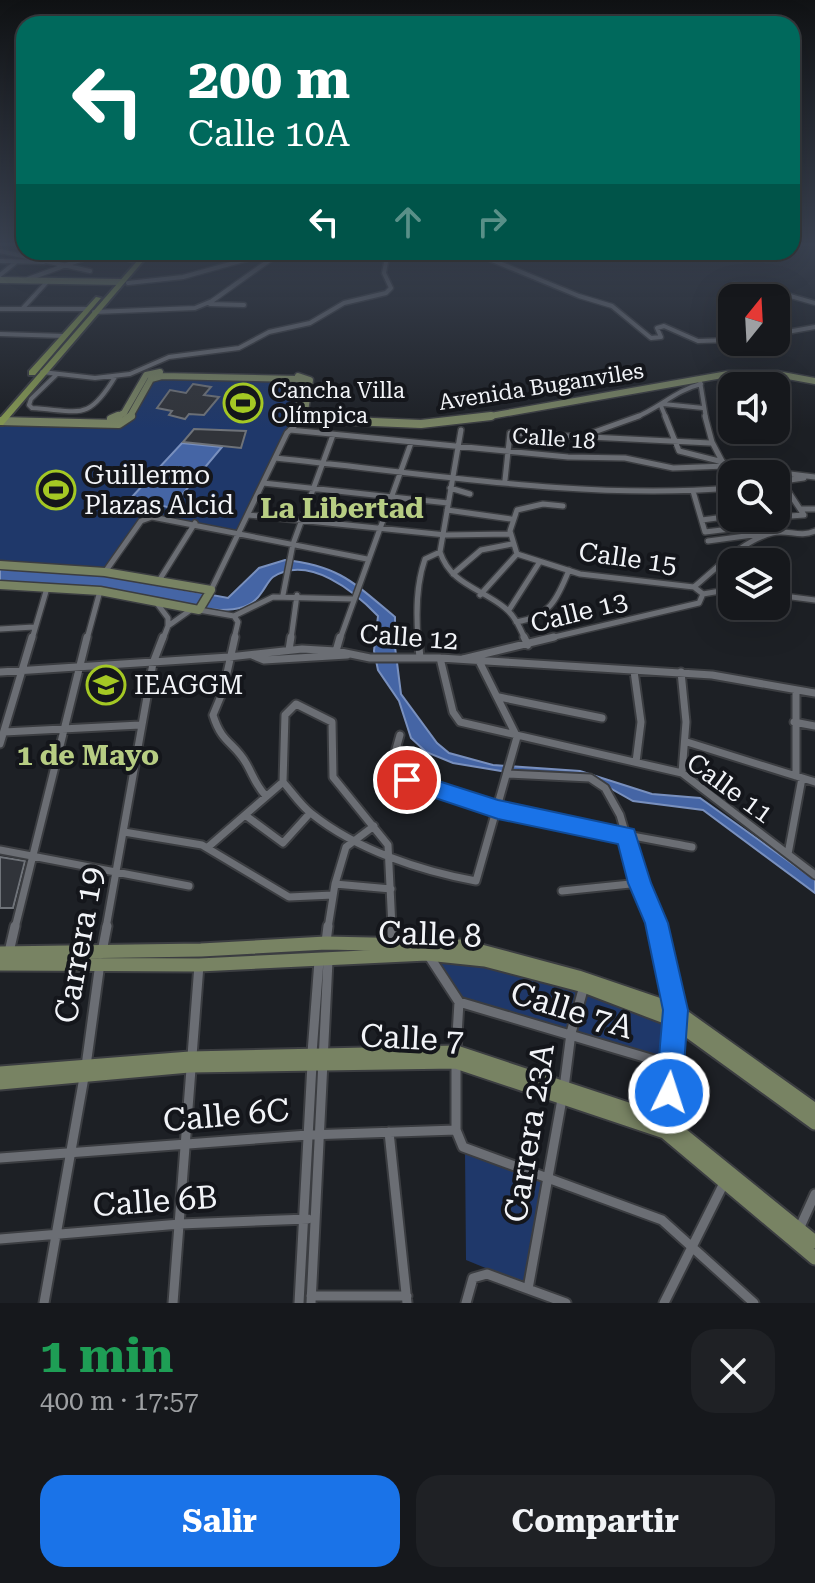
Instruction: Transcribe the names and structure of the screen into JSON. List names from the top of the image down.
{
  "streets": {
    "main road": ["Avenida Buganviles", "Calle 8", "Calle 7"],
    "street": [
      "Calle 18",
      "Calle 15",
      "Calle 13",
      "Calle 12",
      "Calle 11",
      "Carrera 19",
      "Calle 7A",
      "Calle 6C",
      "Carrera 23A",
      "Calle 6B"
    ]
  },
  "crossings": [
    ["Calle 15", "Calle 13"],
    ["Calle 13", "Calle 12"],
    ["Calle 12", "Calle 11"],
    ["Calle 12", "Carrera 19"],
    ["Calle 8", "Carrera 19"],
    ["Calle 8", "Carrera 23A"],
    ["Carrera 19", "Calle 7"],
    ["Carrera 19", "Calle 6C"],
    ["Carrera 19", "Calle 6B"],
    ["Calle 7A", "Carrera 23A"],
    ["Calle 7", "Carrera 23A"]
  ],
  "districts": ["La Libertad", "1 de Mayo"],
  "places": {
    "sports": ["Cancha Villa Olímpica", "Guillermo Plazas Alcid"],
    "school or university": ["IEAGGM"]
  },
  "north": "top",
  "page": {
    "turn": ["200 m", "Calle 10A"],
    "heading": ["1 min", "400 m · 17:57"],
    "buttons": ["Salir", "Compartir"]
  }
}
